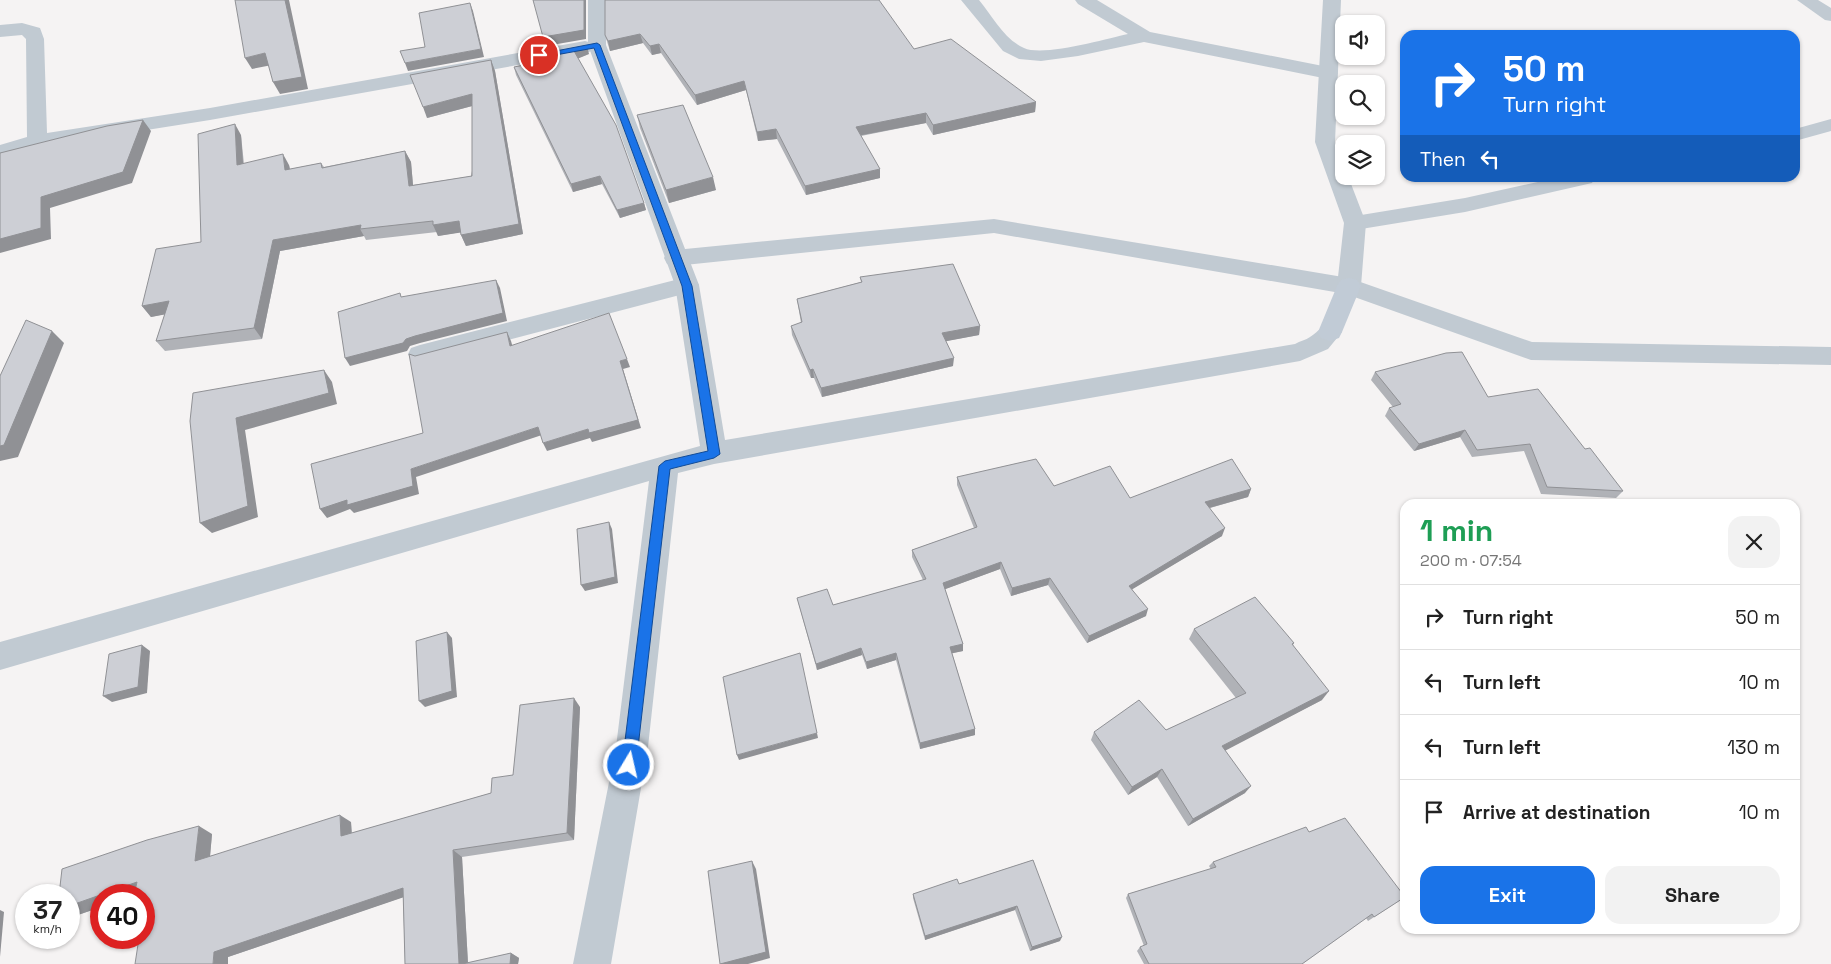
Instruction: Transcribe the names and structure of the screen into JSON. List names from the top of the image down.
{
  "page": {
    "turn": ["50 m", "Turn right"],
    "then": "Then",
    "heading": ["1 min", "200 m · 07:54"],
    "list": [
      {
        "name": "Turn right",
        "value": "50 m"
      },
      {
        "name": "Turn left",
        "value": "10 m"
      },
      {
        "name": "Turn left",
        "value": "130 m"
      },
      {
        "name": "Arrive at destination",
        "value": "10 m"
      }
    ],
    "buttons": ["Exit", "Share"],
    "speed": "37 km/h",
    "limit": "40"
  }
}
